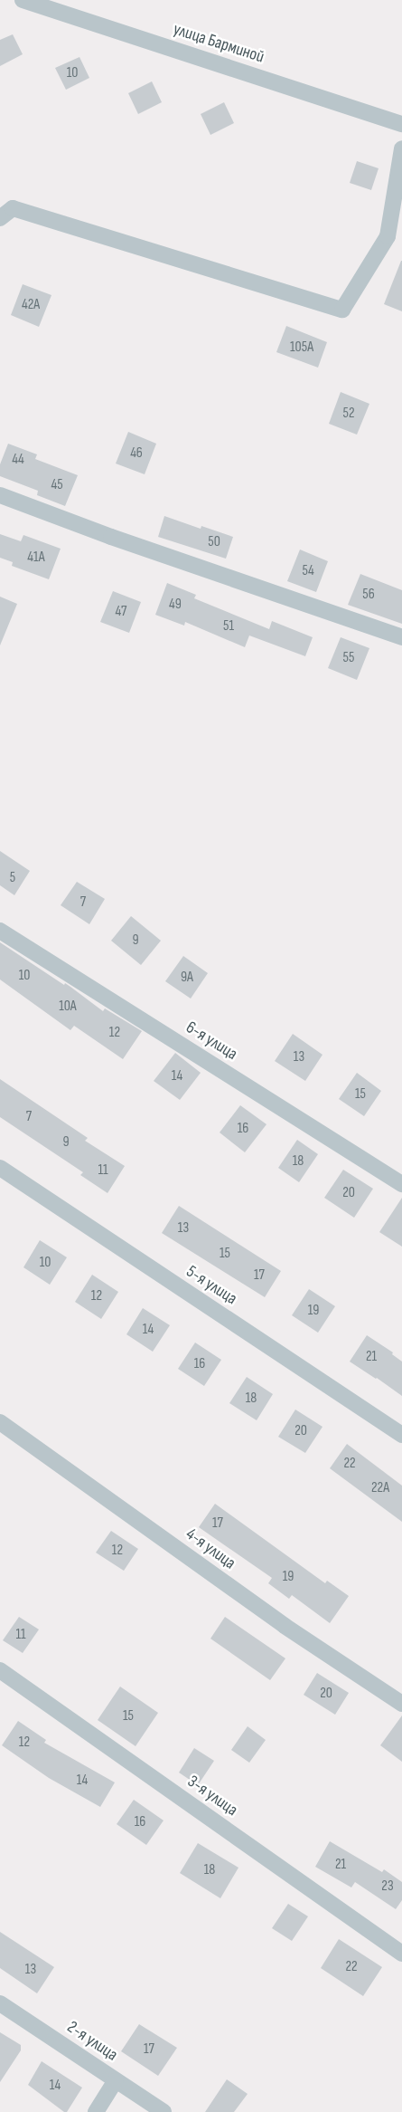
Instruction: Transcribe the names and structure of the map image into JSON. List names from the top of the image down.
{
  "streets": {
    "street": [
      "улица Барминой",
      "6-я улица",
      "5-я улица",
      "4-я улица",
      "3-я улица",
      "2-я улица"
    ]
  },
  "house_numbers": [
    "10",
    "42А",
    "105А",
    "52",
    "46",
    "44",
    "45",
    "50",
    "41А",
    "54",
    "56",
    "49",
    "47",
    "51",
    "55",
    "5",
    "7",
    "9",
    "10",
    "9А",
    "10А",
    "12",
    "13",
    "14",
    "15",
    "7",
    "16",
    "9",
    "18",
    "11",
    "20",
    "13",
    "15",
    "10",
    "17",
    "12",
    "19",
    "14",
    "21",
    "16",
    "18",
    "20",
    "22",
    "22А",
    "17",
    "12",
    "19",
    "11",
    "20",
    "15",
    "12",
    "14",
    "16",
    "21",
    "18",
    "23",
    "22",
    "13",
    "17",
    "14"
  ]
}
